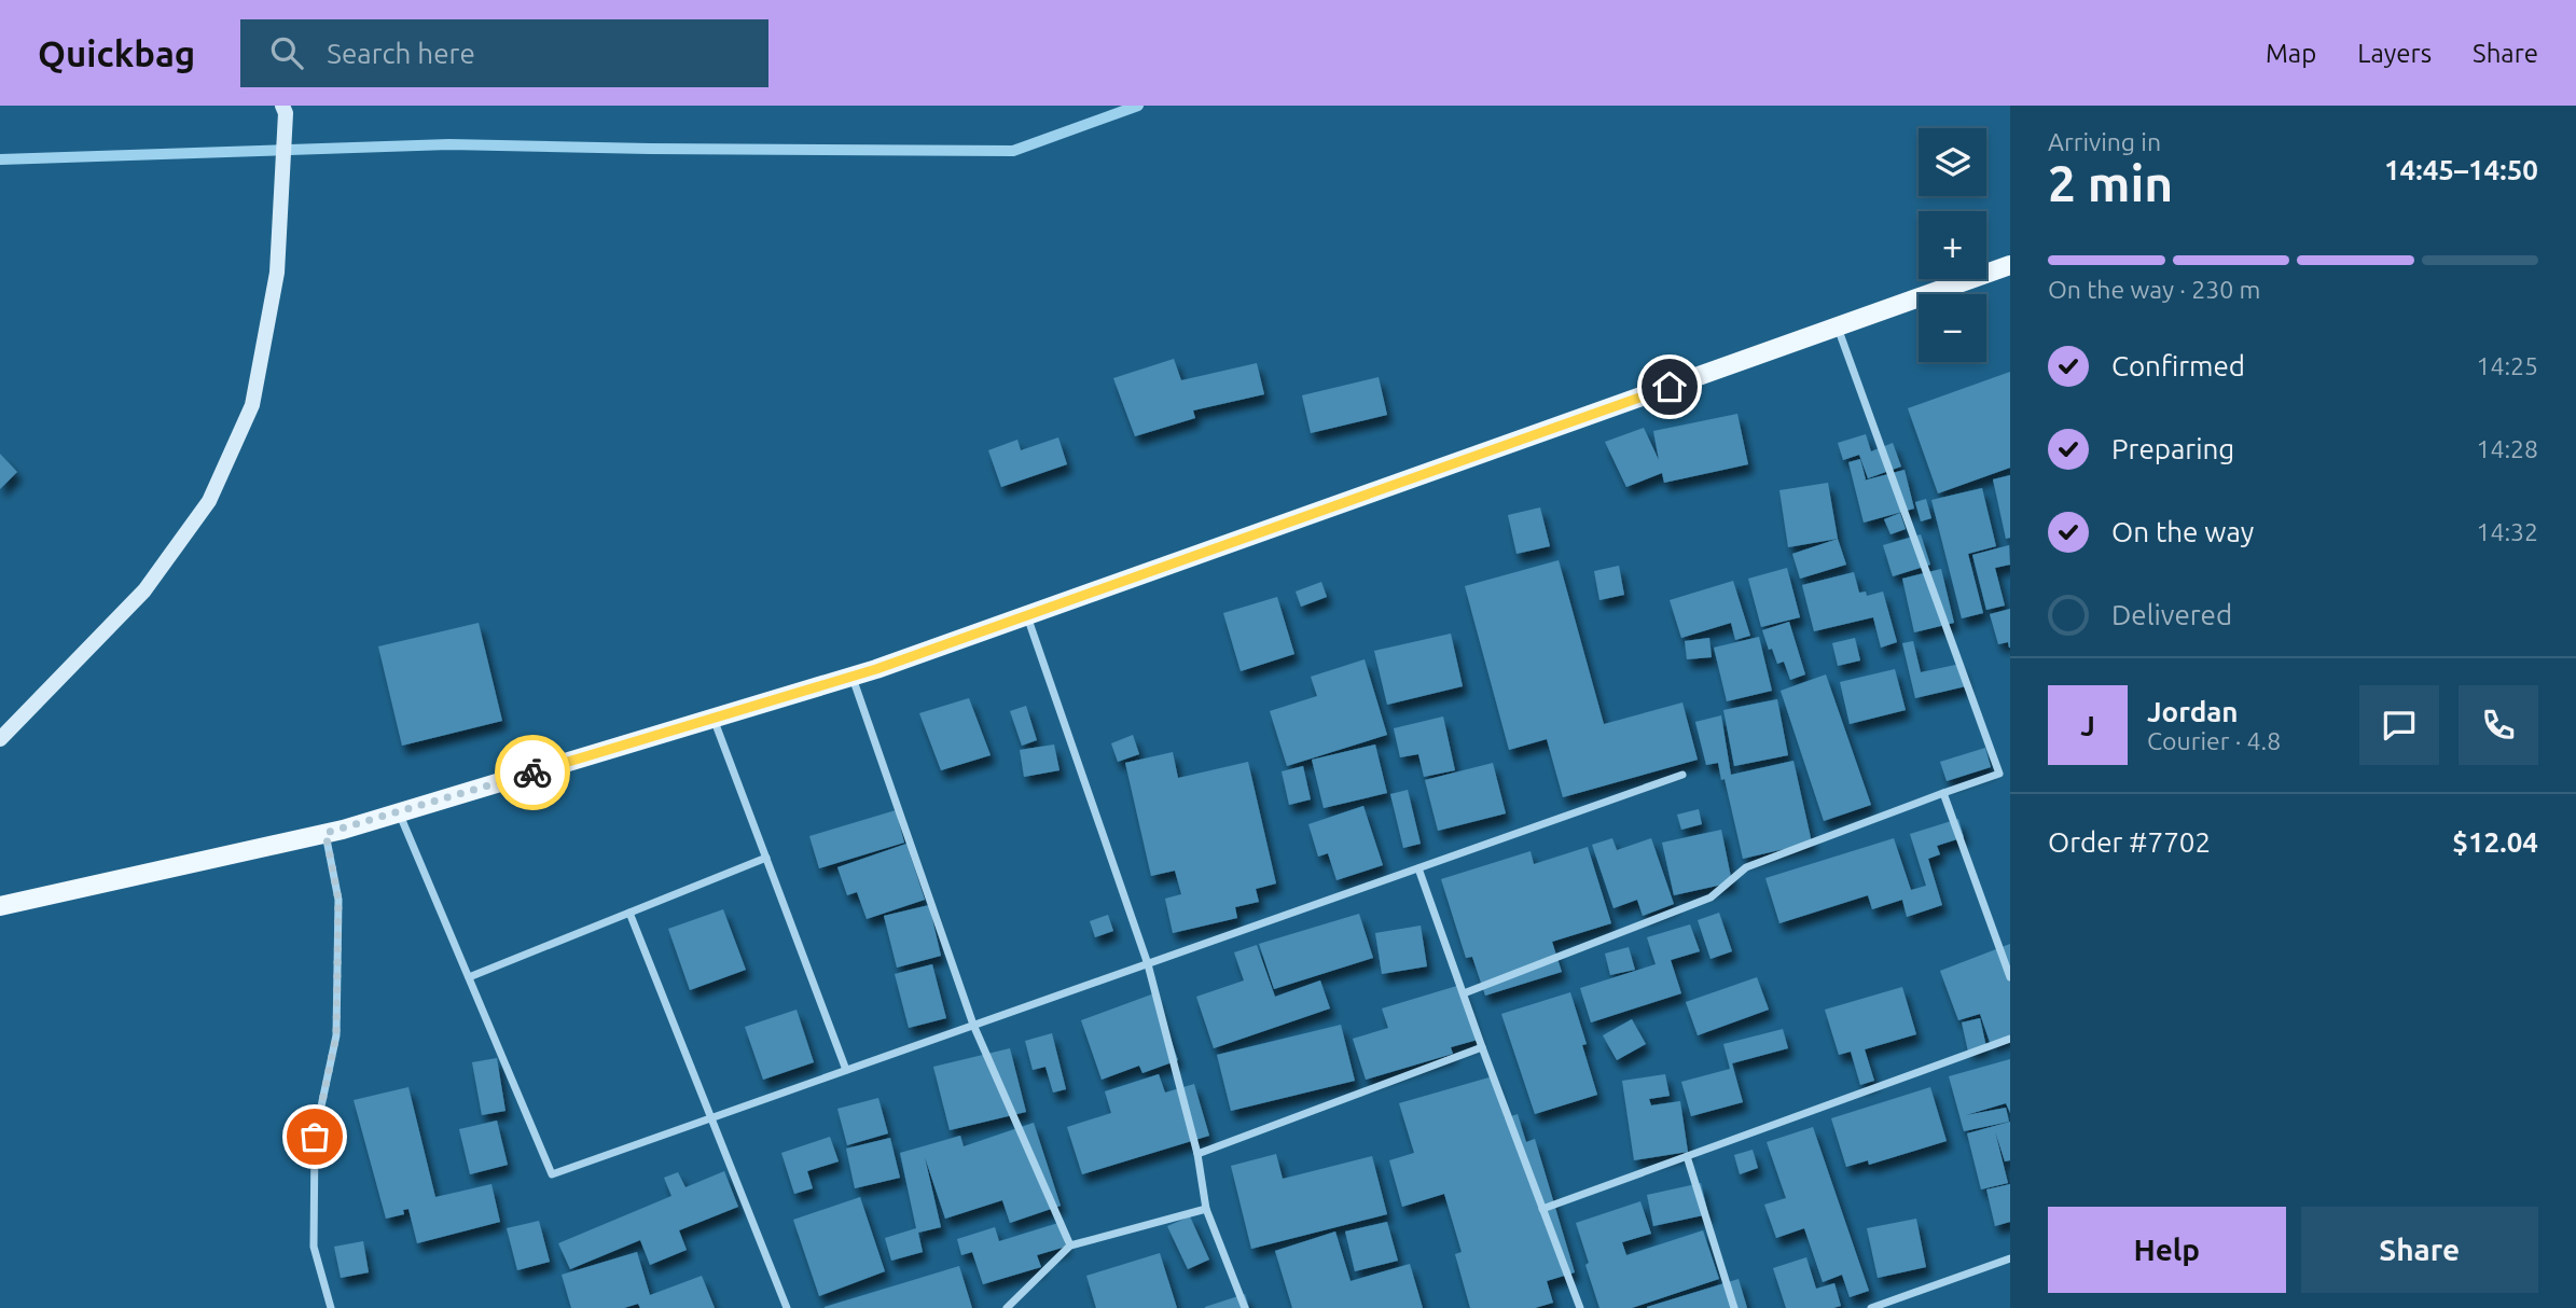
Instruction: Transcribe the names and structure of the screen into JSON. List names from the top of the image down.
{
  "page": {
    "header": "Quickbag",
    "search": "Search here",
    "nav": ["Map", "Layers", "Share"],
    "heading": ["2 min", "Arriving in", "14:45–14:50"],
    "panel": [
      "Jordan",
      "Courier · 4.8",
      "Order #7702",
      "$12.04"
    ],
    "map_buttons": ["+", "−"],
    "bar": "On the way · 230 m",
    "list": [
      ["Confirmed", "14:25"],
      ["Preparing", "14:28"],
      ["On the way", "14:32"],
      "Delivered"
    ],
    "round": "J",
    "buttons": ["Help", "Share"]
  }
}
